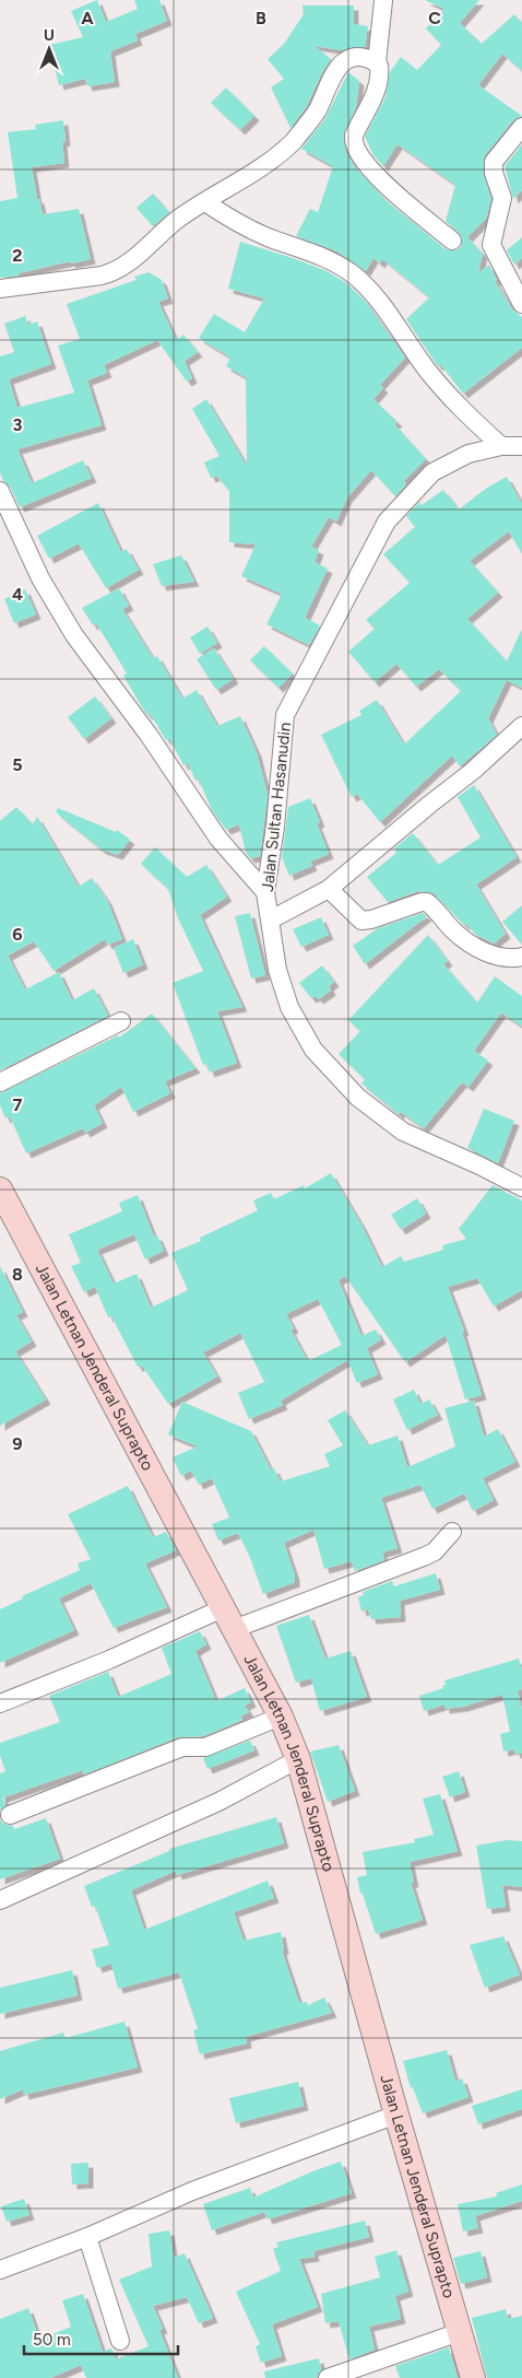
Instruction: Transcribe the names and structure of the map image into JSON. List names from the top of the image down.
{
  "streets": {
    "main road": ["Jalan Letnan Jenderal Suprapto"],
    "street": ["Jalan Sultan Hasanudin"]
  },
  "scale_bar": "50 m",
  "north": "top",
  "grid": {
    "columns": ["A", "B", "C"],
    "rows": [
      "2",
      "3",
      "4",
      "5",
      "6",
      "7",
      "8",
      "9"
    ]
  }
}
